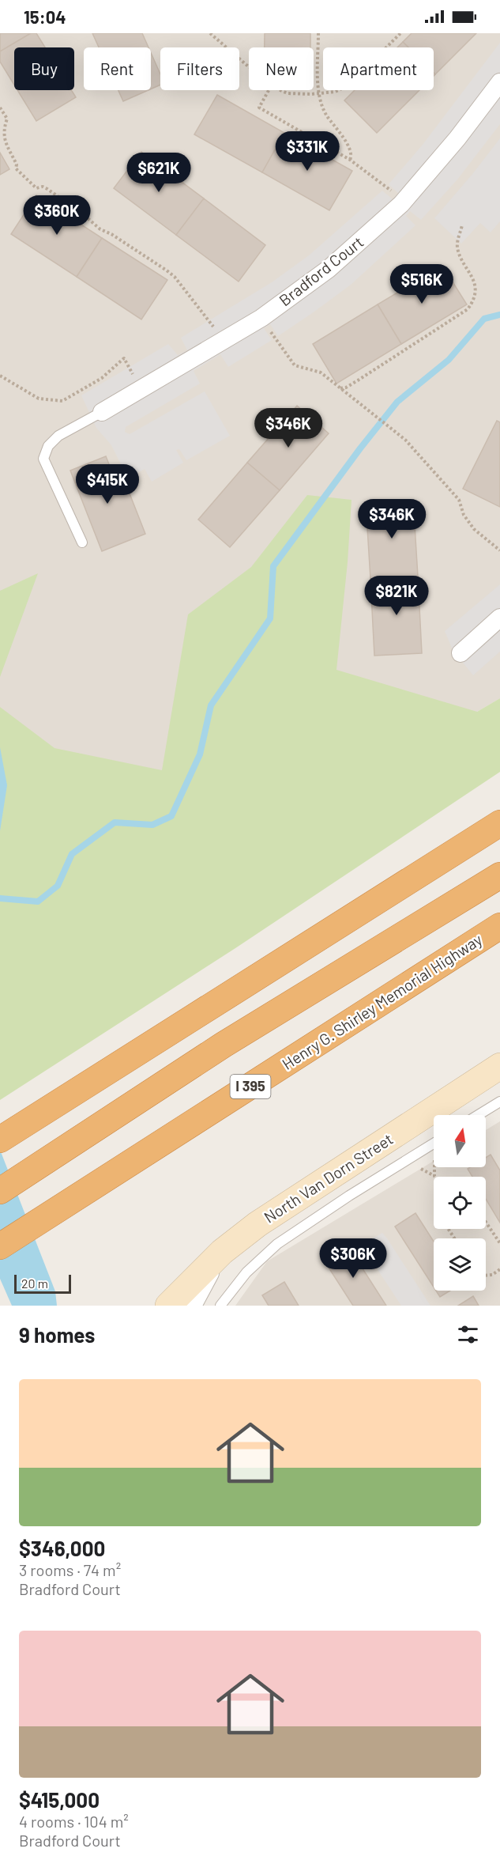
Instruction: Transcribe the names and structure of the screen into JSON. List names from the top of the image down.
{
  "streets": {
    "highway": ["Henry G. Shirley Memorial Highway", "I 395"],
    "main road": ["North Van Dorn Street"],
    "street": ["Bradford Court"]
  },
  "scale_bar": "20 m",
  "north": "top",
  "page": {
    "status": "15:04",
    "chip": [
      "Buy",
      "Rent",
      "Filters",
      "New",
      "Apartment"
    ],
    "price": [
      "$331K",
      "$621K",
      "$360K",
      "$516K",
      "$346K",
      "$415K",
      "$346K",
      "$821K",
      "$306K"
    ],
    "scale": "20 m",
    "heading": "9 homes",
    "list": [
      {
        "name": "$346,000",
        "note": "3 rooms · 74 m² · Bradford Court"
      },
      {
        "name": "$415,000",
        "note": "4 rooms · 104 m² · Bradford Court"
      }
    ]
  }
}
